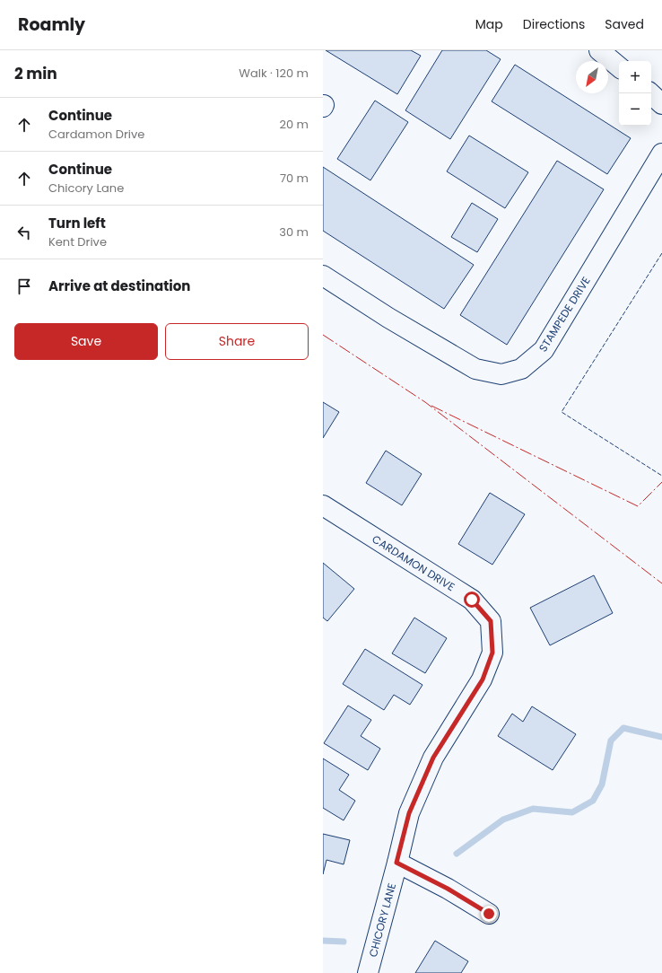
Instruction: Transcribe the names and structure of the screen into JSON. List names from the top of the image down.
{
  "streets": {
    "street": ["STAMPEDE DRIVE", "CARDAMON DRIVE", "CHICORY LANE"]
  },
  "crossings": [
    ["CARDAMON DRIVE", "CHICORY LANE"]
  ],
  "north": "bottom left",
  "page": {
    "header": "Roamly",
    "nav": ["Map", "Directions", "Saved"],
    "heading": ["2 min", "Walk · 120 m"],
    "map_buttons": ["+", "−"],
    "list": [
      ["Continue", "Cardamon Drive", "20 m"],
      ["Continue", "Chicory Lane", "70 m"],
      ["Turn left", "Kent Drive", "30 m"],
      "Arrive at destination"
    ],
    "buttons": ["Save", "Share"]
  }
}
